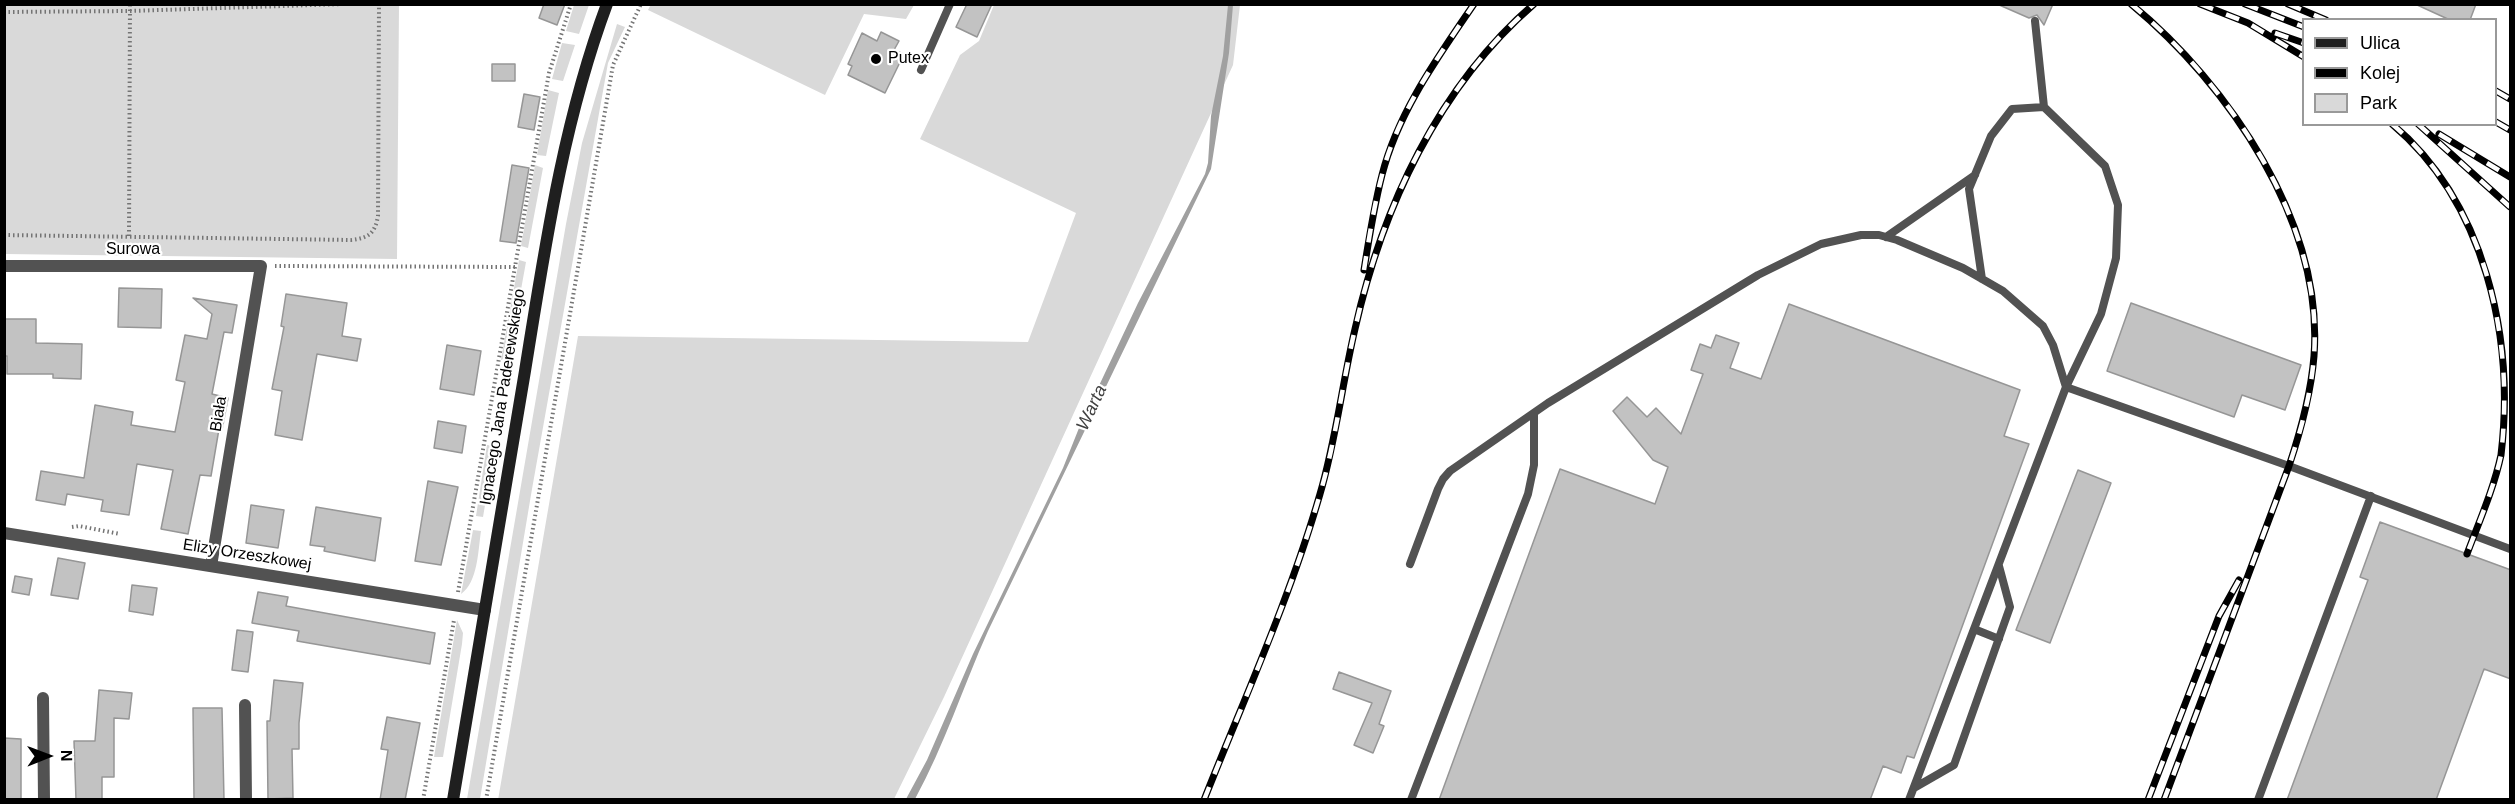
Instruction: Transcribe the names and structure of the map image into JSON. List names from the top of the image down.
{
  "streets": {
    "main road": ["Ignacego Jana Paderewskiego"],
    "street": ["Surowa", "Biała", "Elizy Orzeszkowej"]
  },
  "crossings": [
    ["Surowa", "Biała"],
    ["Ignacego Jana Paderewskiego", "Elizy Orzeszkowej"],
    ["Biała", "Elizy Orzeszkowej"]
  ],
  "water": ["Warta"],
  "places": ["Putex"],
  "legend": ["Ulica", "Kolej", "Park"],
  "north": "right"
}
